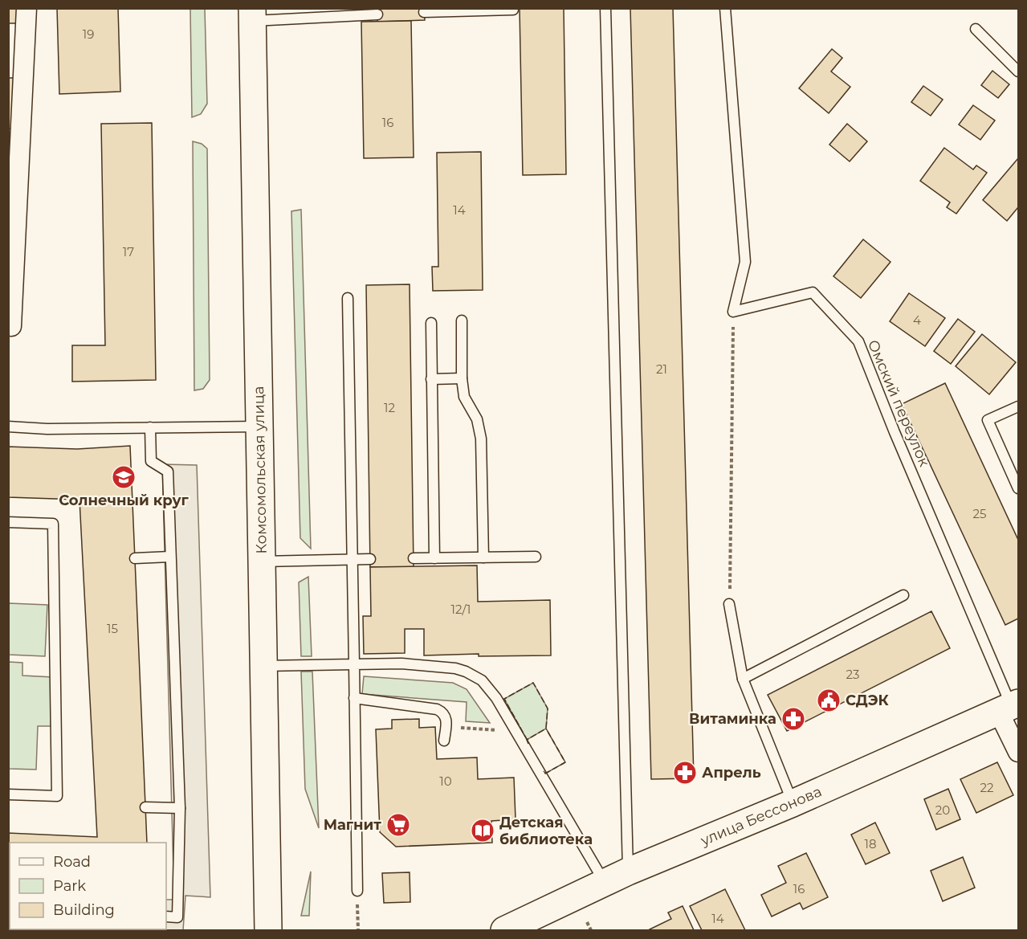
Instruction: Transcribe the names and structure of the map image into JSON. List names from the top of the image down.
{
  "streets": {
    "main road": ["Комсомольская улица", "улица Бессонова"],
    "lane": ["Омский переулок"]
  },
  "crossings": [
    ["Омский переулок", "улица Бессонова"]
  ],
  "places": {
    "school or university": ["Солнечный круг"],
    "public building": ["СДЭК"],
    "pharmacy": ["Витаминка", "Апрель"],
    "supermarket": ["Магнит"],
    "library": ["Детская библиотека"]
  },
  "house_numbers": [
    "19",
    "16",
    "14",
    "17",
    "4",
    "21",
    "12",
    "25",
    "12/1",
    "15",
    "23",
    "10",
    "22",
    "20",
    "18",
    "16",
    "14"
  ],
  "legend": ["Road", "Park", "Building"]
}
